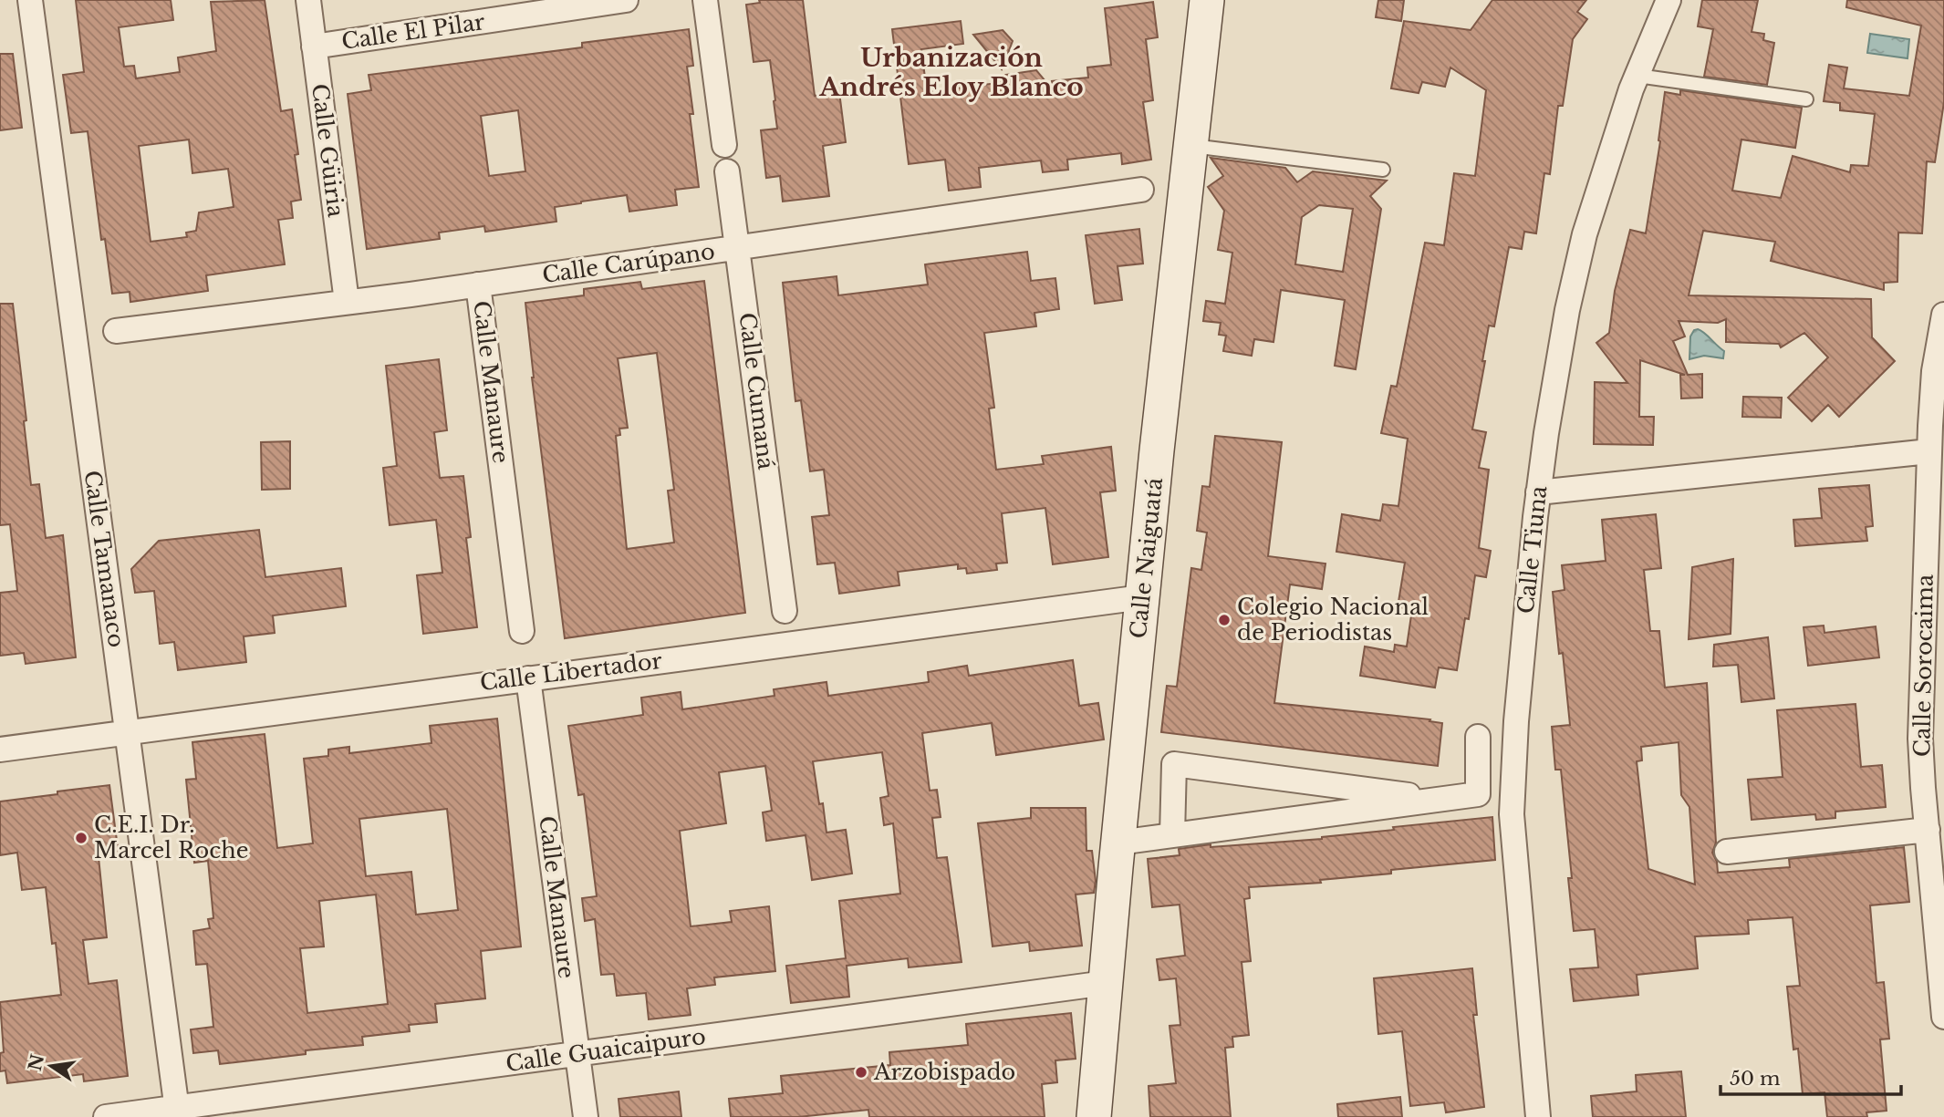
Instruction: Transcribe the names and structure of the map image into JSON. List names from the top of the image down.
{
  "streets": {
    "street": [
      "Calle El Pilar",
      "Calle Güiria",
      "Calle Carúpano",
      "Calle Manaure",
      "Calle Cumaná",
      "Calle Tiuna",
      "Calle Naiguatá",
      "Calle Tamanaco",
      "Calle Sorocaima",
      "Calle Libertador",
      "Calle Guaicaipuro"
    ]
  },
  "crossings": [
    ["Calle El Pilar", "Calle Güiria"],
    ["Calle Güiria", "Calle Carúpano"],
    ["Calle Carúpano", "Calle Manaure"],
    ["Calle Carúpano", "Calle Cumaná"],
    ["Calle Manaure", "Calle Libertador"],
    ["Calle Manaure", "Calle Guaicaipuro"],
    ["Calle Naiguatá", "Calle Libertador"],
    ["Calle Naiguatá", "Calle Guaicaipuro"],
    ["Calle Tamanaco", "Calle Libertador"],
    ["Calle Tamanaco", "Calle Guaicaipuro"]
  ],
  "districts": ["Urbanización Andrés Eloy Blanco"],
  "places": ["Colegio Nacional de Periodistas", "C.E.I. Dr. Marcel Roche", "Arzobispado"],
  "scale_bar": "50 m",
  "north": "left"
}
